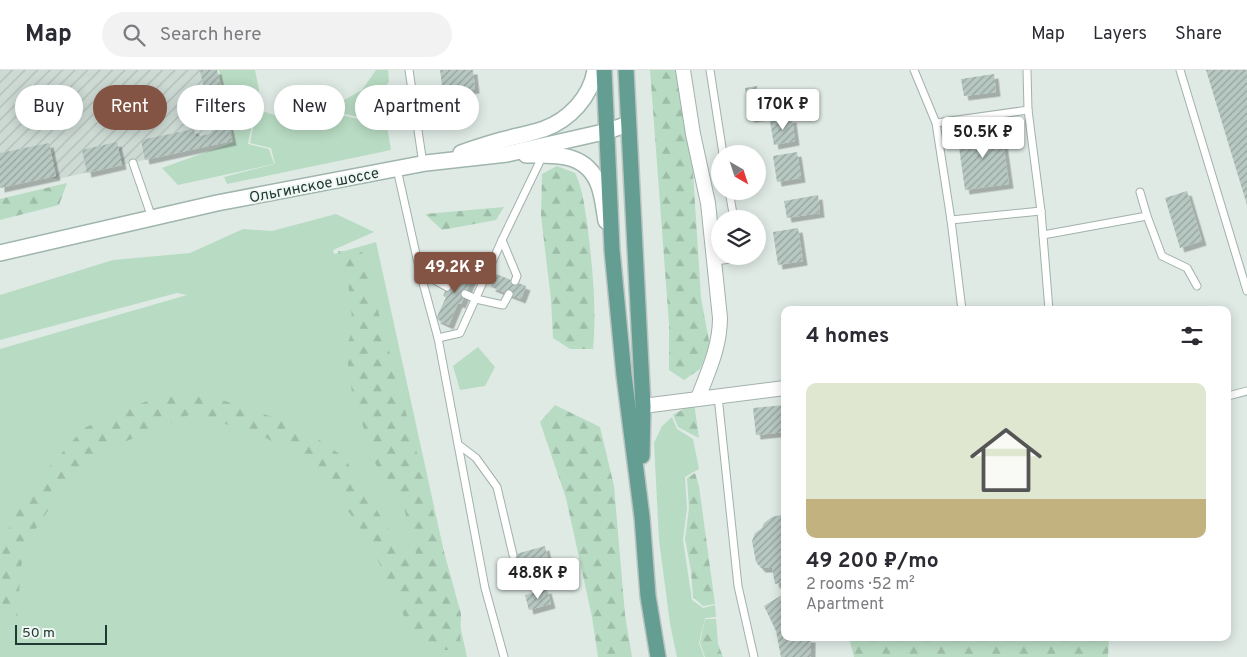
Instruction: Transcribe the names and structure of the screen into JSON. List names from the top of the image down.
{
  "streets": {
    "main road": ["Ольгинское шоссе"]
  },
  "scale_bar": "50 m",
  "north": "bottom right",
  "page": {
    "header": "Map",
    "search": "Search here",
    "nav": ["Map", "Layers", "Share"],
    "chip": [
      "Buy",
      "Rent",
      "Filters",
      "New",
      "Apartment"
    ],
    "price": [
      "170K ₽",
      "50.5K ₽",
      "49.2K ₽",
      "48.8K ₽"
    ],
    "heading": "4 homes",
    "list": [
      {
        "name": "49 200 ₽/mo",
        "note": "2 rooms · 52 m² · Apartment"
      }
    ],
    "scale": "50 m"
  }
}
